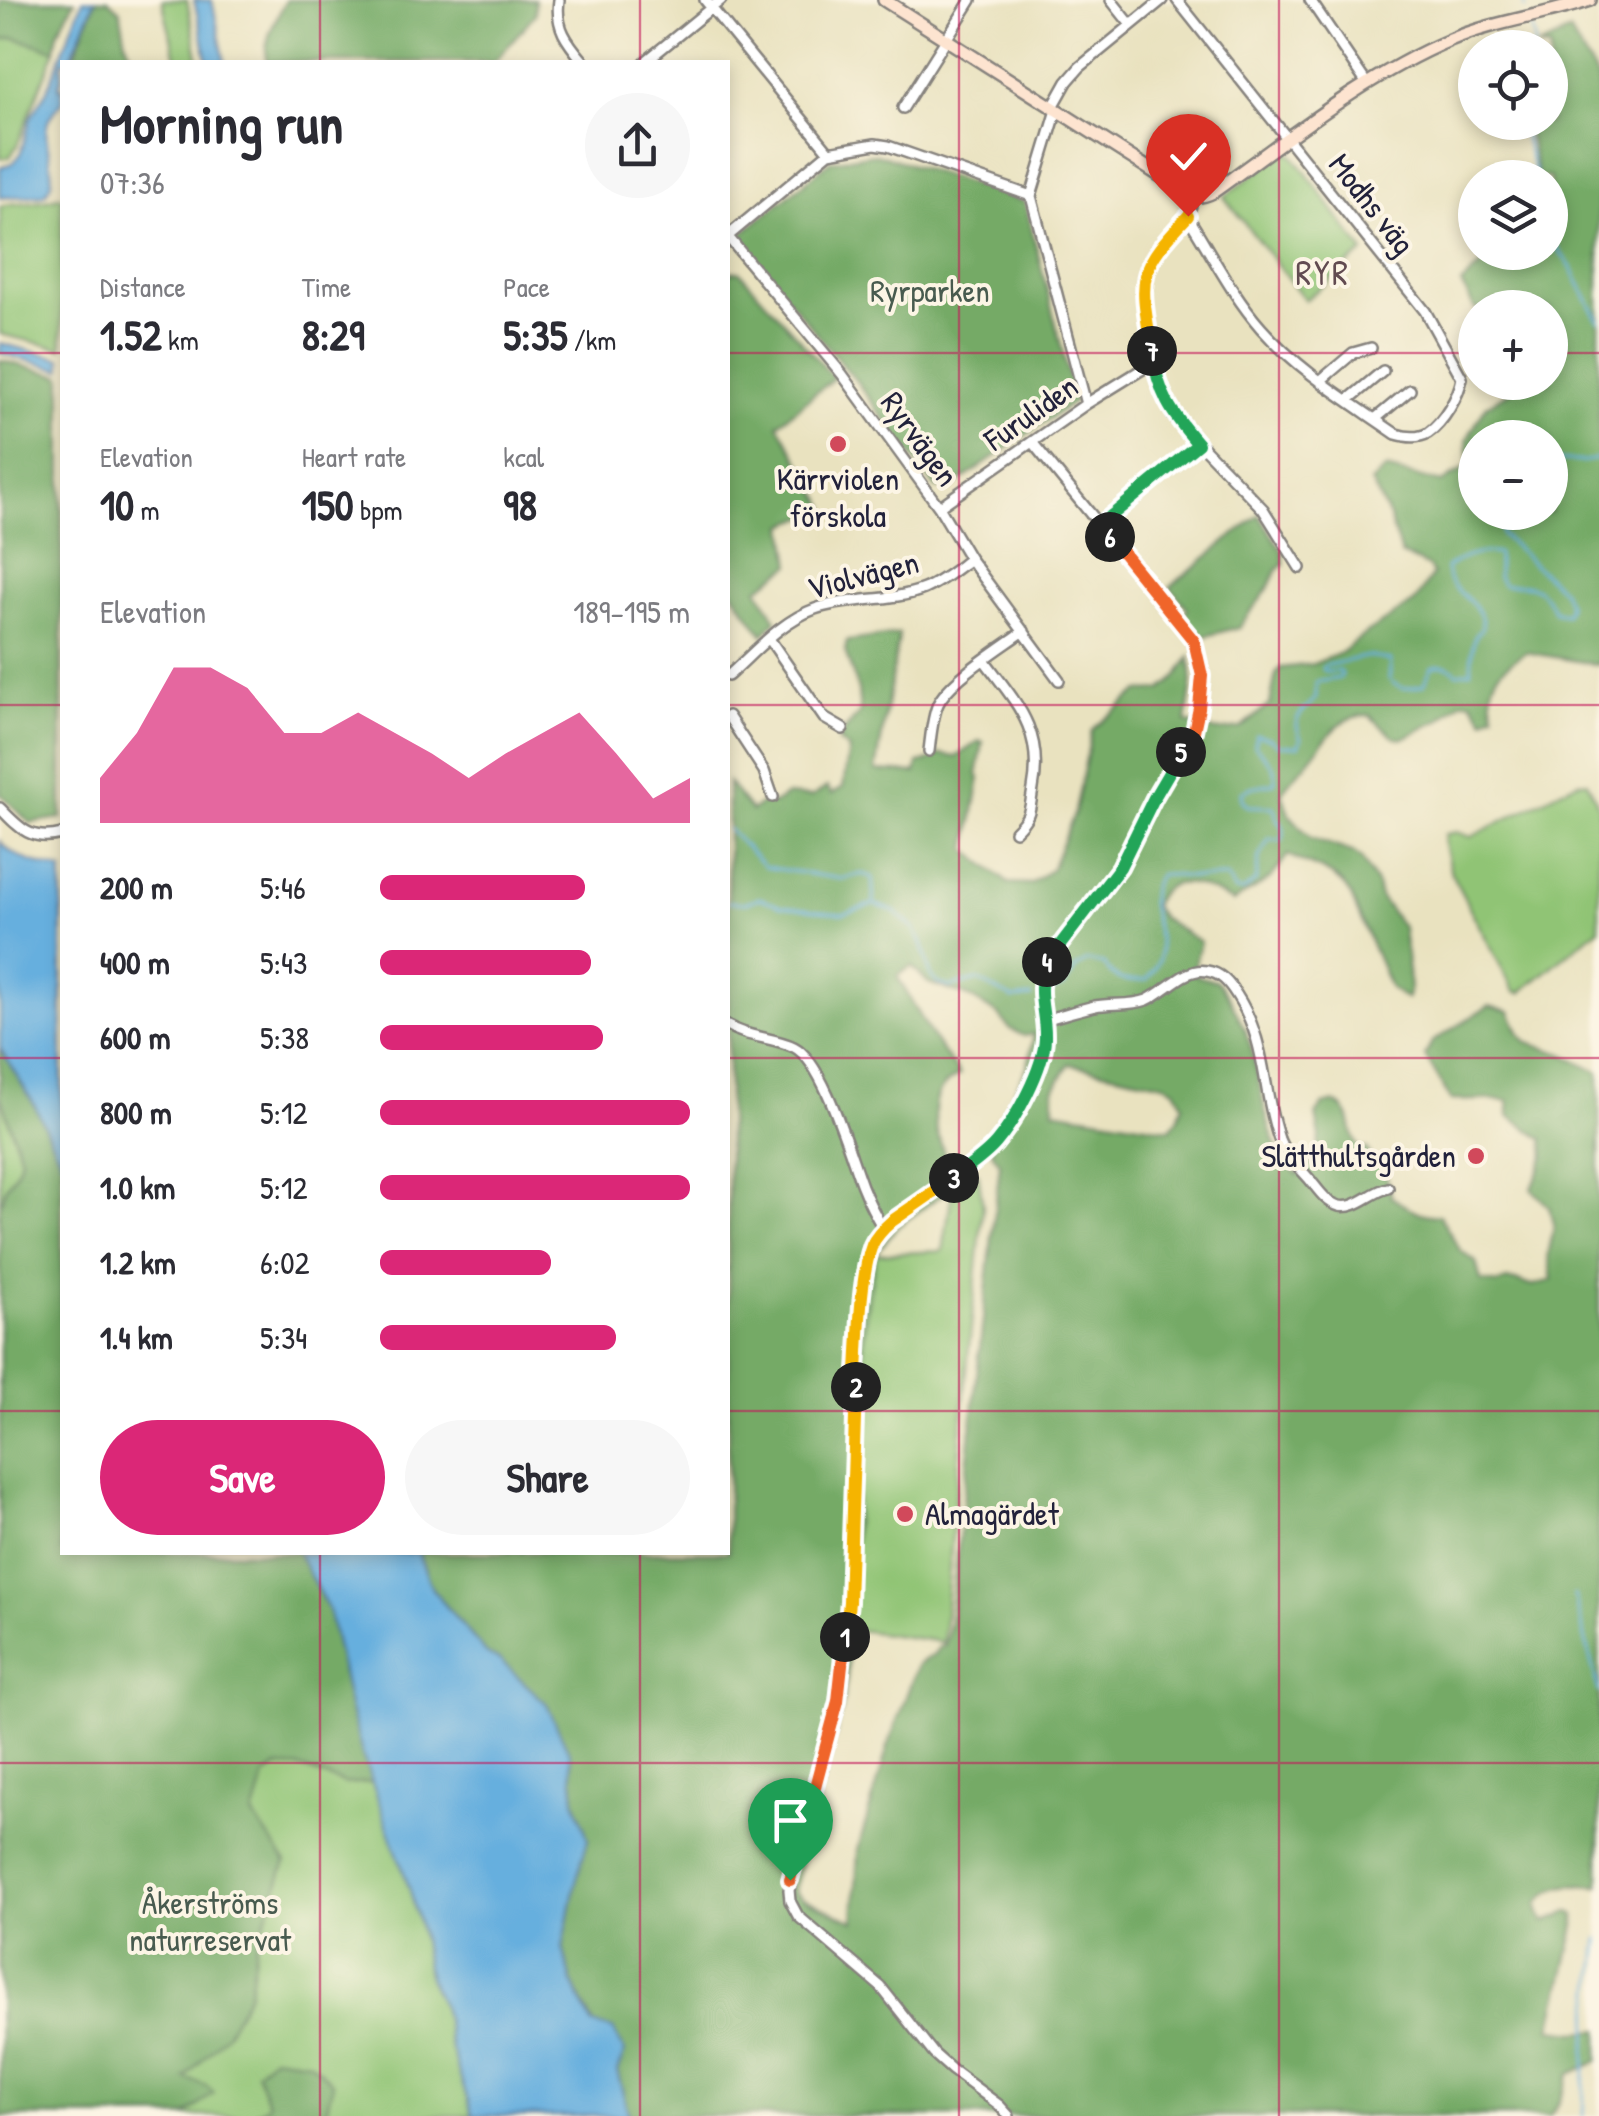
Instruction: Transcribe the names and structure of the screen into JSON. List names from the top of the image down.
{
  "streets": {
    "street": [
      "Modhs väg",
      "Furuliden",
      "Ryrvägen",
      "Violvägen"
    ]
  },
  "crossings": [
    ["Furuliden", "Ryrvägen"],
    ["Ryrvägen", "Violvägen"]
  ],
  "districts": ["RYR"],
  "parks": ["Ryrparken", "Åkerströms naturreservat"],
  "places": ["Kärrviolen förskola", "Slätthultsgården", "Almagärdet"],
  "page": {
    "map_buttons": ["+", "−"],
    "heading": ["Morning run", "07:36"],
    "stats": [
      ["Distance", "1.52 km"],
      ["Time", "8:29"],
      ["Pace", "5:35 /km"],
      ["Elevation", "10 m"],
      ["Heart rate", "150 bpm"],
      ["kcal", "98"]
    ],
    "pins": [
      "7",
      "6",
      "5",
      "4",
      "3",
      "2",
      "1"
    ],
    "chart": ["Elevation", "189–195 m"],
    "list": [
      {
        "name": "200 m",
        "note": "5:46"
      },
      {
        "name": "400 m",
        "note": "5:43"
      },
      {
        "name": "600 m",
        "note": "5:38"
      },
      {
        "name": "800 m",
        "note": "5:12"
      },
      {
        "name": "1.0 km",
        "note": "5:12"
      },
      {
        "name": "1.2 km",
        "note": "6:02"
      },
      {
        "name": "1.4 km",
        "note": "5:34"
      }
    ],
    "buttons": ["Save", "Share"]
  }
}
